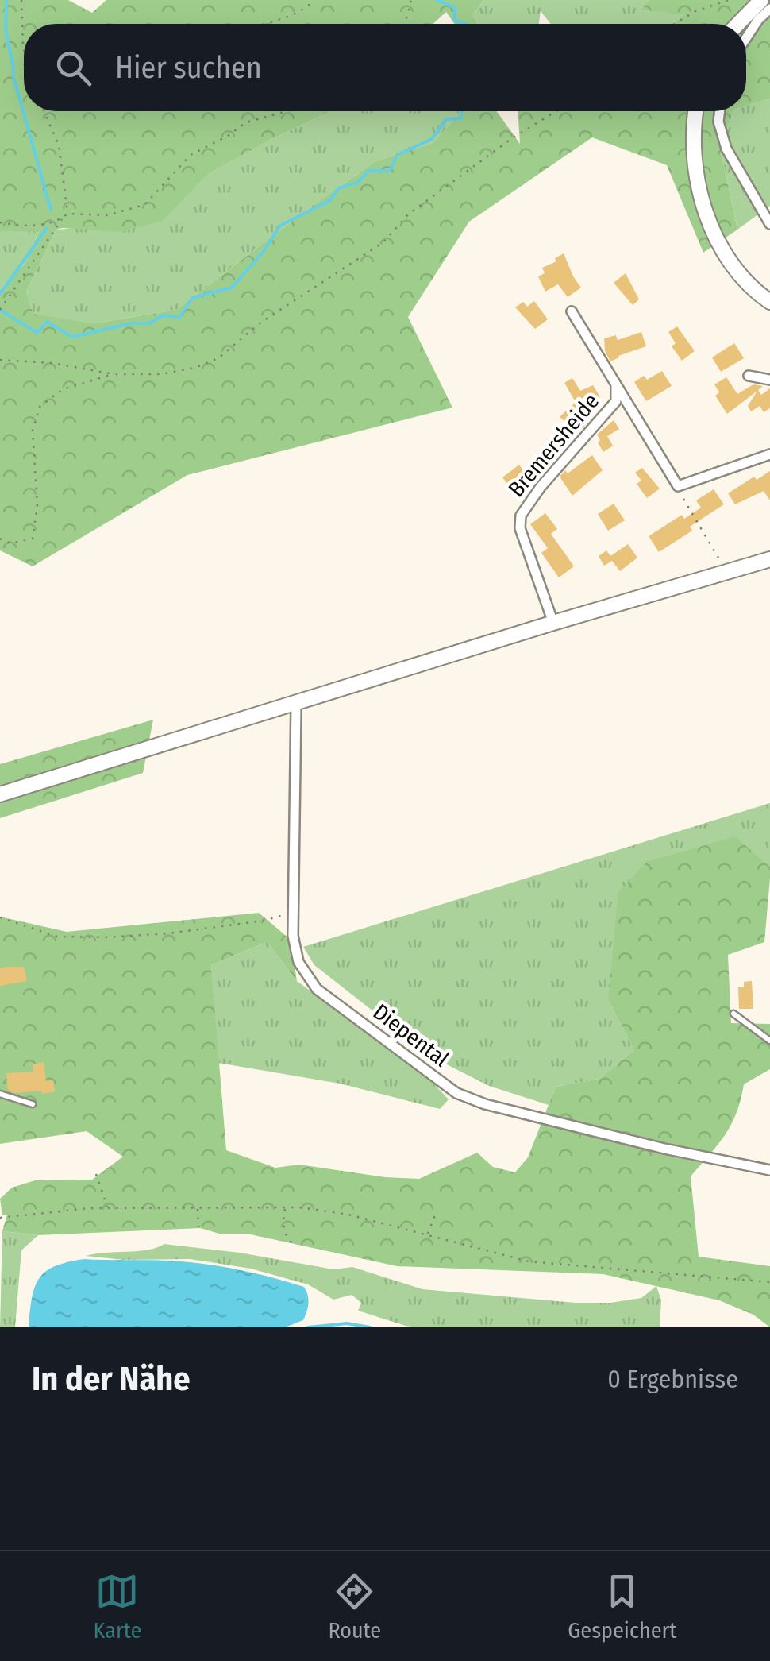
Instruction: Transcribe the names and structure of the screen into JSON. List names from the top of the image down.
{
  "streets": {
    "street": ["Bremersheide", "Diepental"]
  },
  "page": {
    "search": "Hier suchen",
    "heading": ["In der Nähe", "0 Ergebnisse"],
    "nav": ["Karte", "Route", "Gespeichert"]
  }
}
